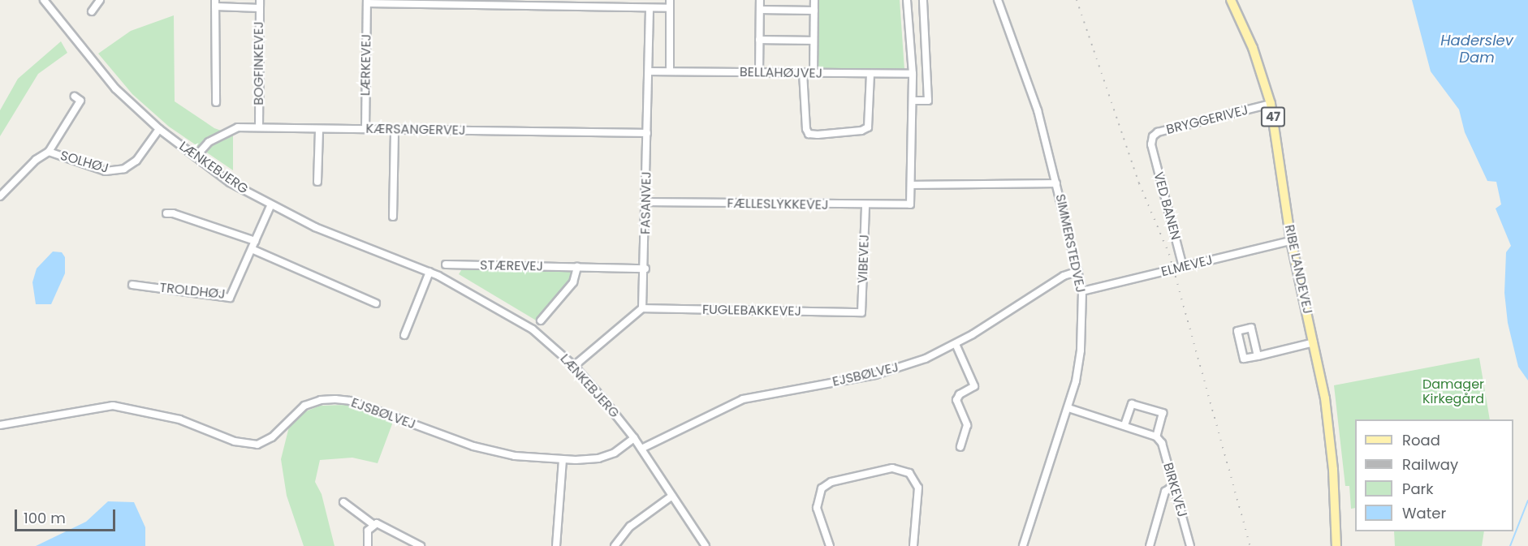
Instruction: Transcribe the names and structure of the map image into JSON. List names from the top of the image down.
{
  "streets": {
    "main road": ["47", "RIBE LANDEVEJ"],
    "street": [
      "BOGFINKEVEJ",
      "LÆRKEVEJ",
      "BELLAHØJVEJ",
      "BRYGGERIVEJ",
      "KÆRSANGERVEJ",
      "SOLHØJ",
      "LÆNKEBJERG",
      "FASANVEJ",
      "FÆLLESLYKKEVEJ",
      "VED BANEN",
      "SIMMERSTEDVEJ",
      "VIBEVEJ",
      "STÆREVEJ",
      "ELMEVEJ",
      "TROLDHØJ",
      "FUGLEBAKKEVEJ",
      "EJSBØLVEJ",
      "BIRKEVEJ"
    ]
  },
  "crossings": [
    ["BOGFINKEVEJ", "KÆRSANGERVEJ"],
    ["LÆRKEVEJ", "KÆRSANGERVEJ"],
    ["BELLAHØJVEJ", "FASANVEJ"],
    ["BRYGGERIVEJ", "VED BANEN"],
    ["BRYGGERIVEJ", "RIBE LANDEVEJ"],
    ["KÆRSANGERVEJ", "LÆNKEBJERG"],
    ["KÆRSANGERVEJ", "FASANVEJ"],
    ["SOLHØJ", "LÆNKEBJERG"],
    ["LÆNKEBJERG", "TROLDHØJ"],
    ["LÆNKEBJERG", "EJSBØLVEJ"],
    ["FASANVEJ", "FÆLLESLYKKEVEJ"],
    ["FASANVEJ", "STÆREVEJ"],
    ["FASANVEJ", "FUGLEBAKKEVEJ"],
    ["FÆLLESLYKKEVEJ", "VIBEVEJ"],
    ["VED BANEN", "ELMEVEJ"],
    ["SIMMERSTEDVEJ", "ELMEVEJ"],
    ["SIMMERSTEDVEJ", "EJSBØLVEJ"],
    ["VIBEVEJ", "FUGLEBAKKEVEJ"],
    ["ELMEVEJ", "RIBE LANDEVEJ"]
  ],
  "water": ["Haderslev Dam"],
  "parks": ["Damager Kirkegård"],
  "legend": [
    "Road",
    "Railway",
    "Park",
    "Water"
  ],
  "scale_bar": "100 m"
}
